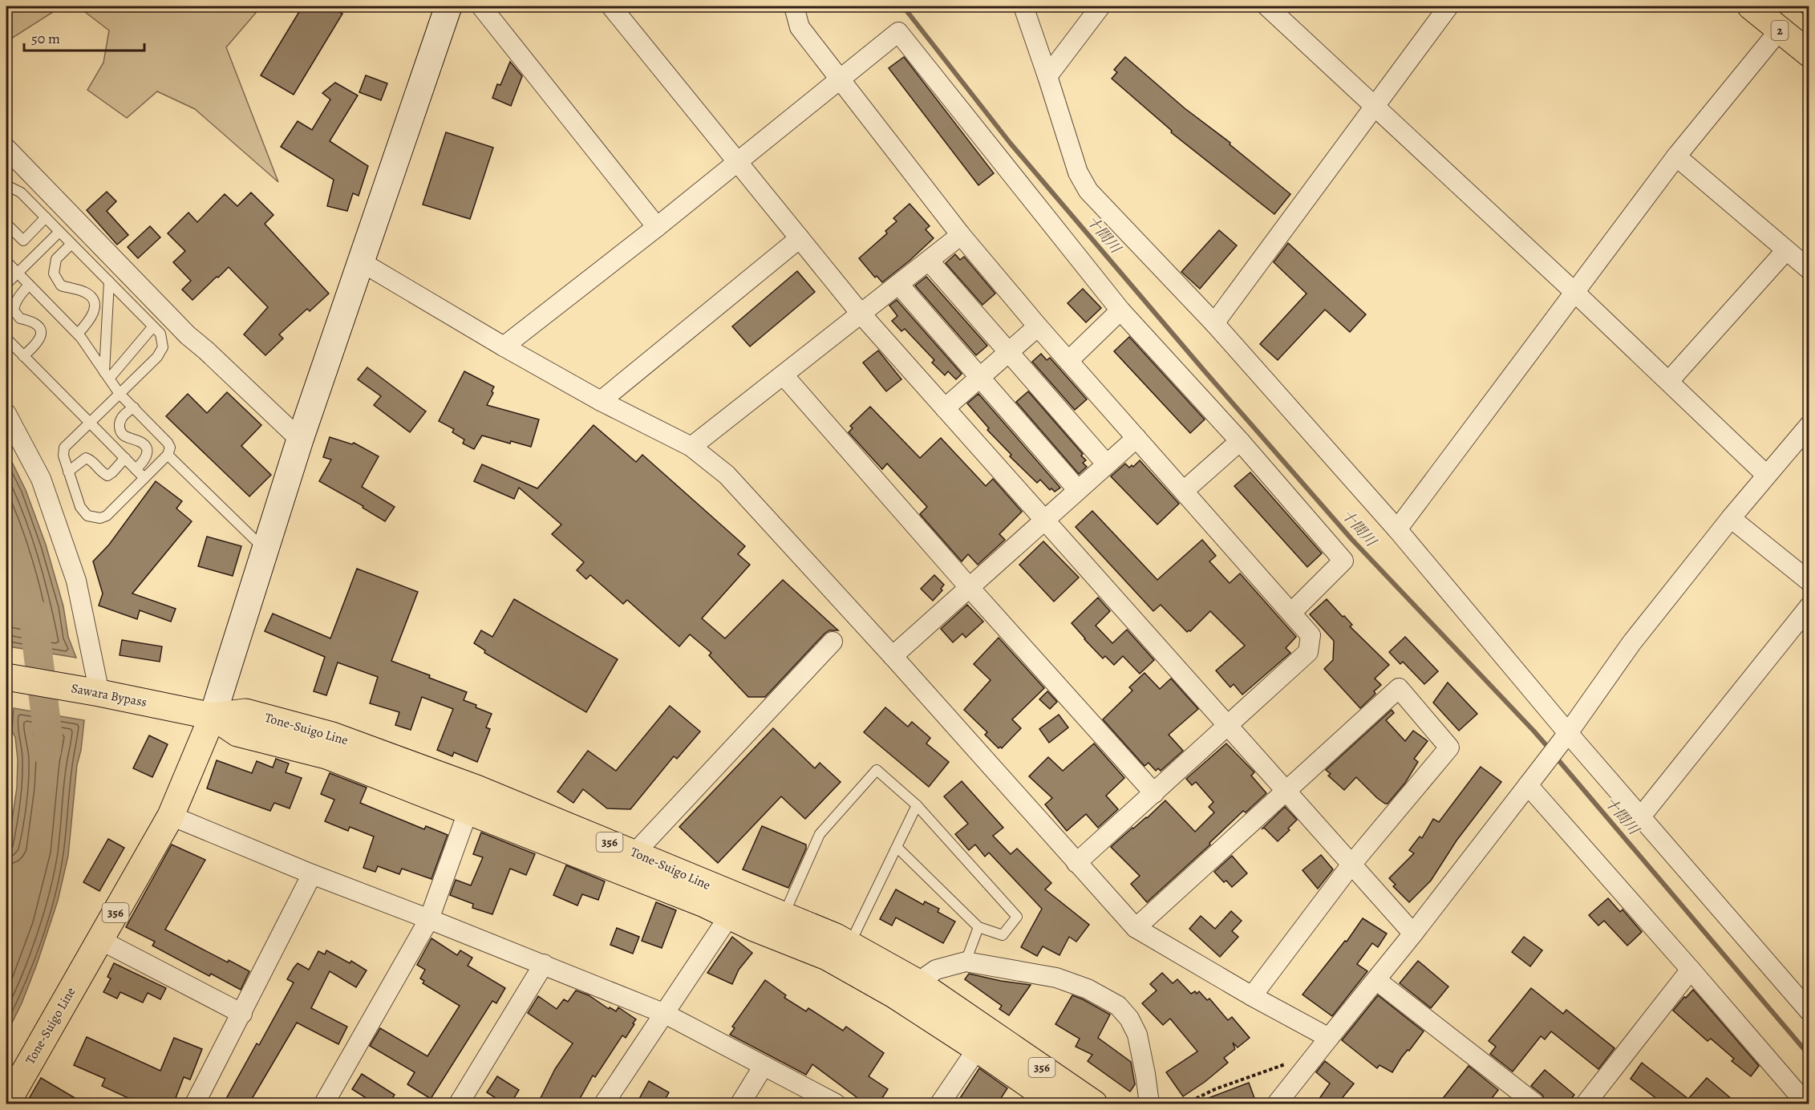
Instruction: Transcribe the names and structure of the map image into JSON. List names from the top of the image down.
{
  "streets": {
    "main road": [
      "2",
      "Sawara Bypass",
      "Tone-Suigo Line",
      "356"
    ]
  },
  "crossings": [
    ["Sawara Bypass", "Tone-Suigo Line"]
  ],
  "water": ["十間川"],
  "scale_bar": "50 m"
}
